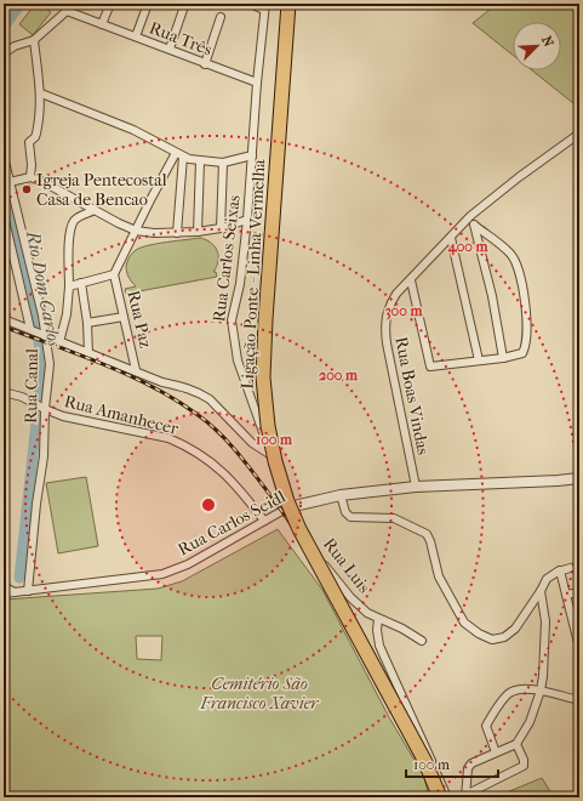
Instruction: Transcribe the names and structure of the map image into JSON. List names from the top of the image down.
{
  "streets": {
    "highway": ["Ligação Ponte - Linha Vermelha"],
    "street": [
      "Rua Três",
      "Rua Carlos Seixas",
      "Rua Paz",
      "Rua Canal",
      "Rua Boas Vindas",
      "Rua Amanhecer",
      "Rua Carlos Seidl",
      "Rua Luis"
    ]
  },
  "crossings": [
    ["Rua Três", "Rua Carlos Seixas"],
    ["Rua Carlos Seixas", "Rua Carlos Seidl"],
    ["Rua Carlos Seixas", "Rua Luis"],
    ["Rua Canal", "Rua Amanhecer"],
    ["Rua Canal", "Rua Carlos Seidl"],
    ["Rua Boas Vindas", "Rua Carlos Seidl"],
    ["Rua Amanhecer", "Rua Carlos Seidl"],
    ["Rua Carlos Seidl", "Rua Luis"]
  ],
  "water": ["Rio Dom Carlos"],
  "parks": ["Cemitério São Francisco Xavier"],
  "places": ["Igreja Pentecostal Casa de Bencao"],
  "scale_bar": "100 m",
  "north": "top right",
  "rings": [
    "400 m",
    "300 m",
    "200 m",
    "100 m"
  ]
}
